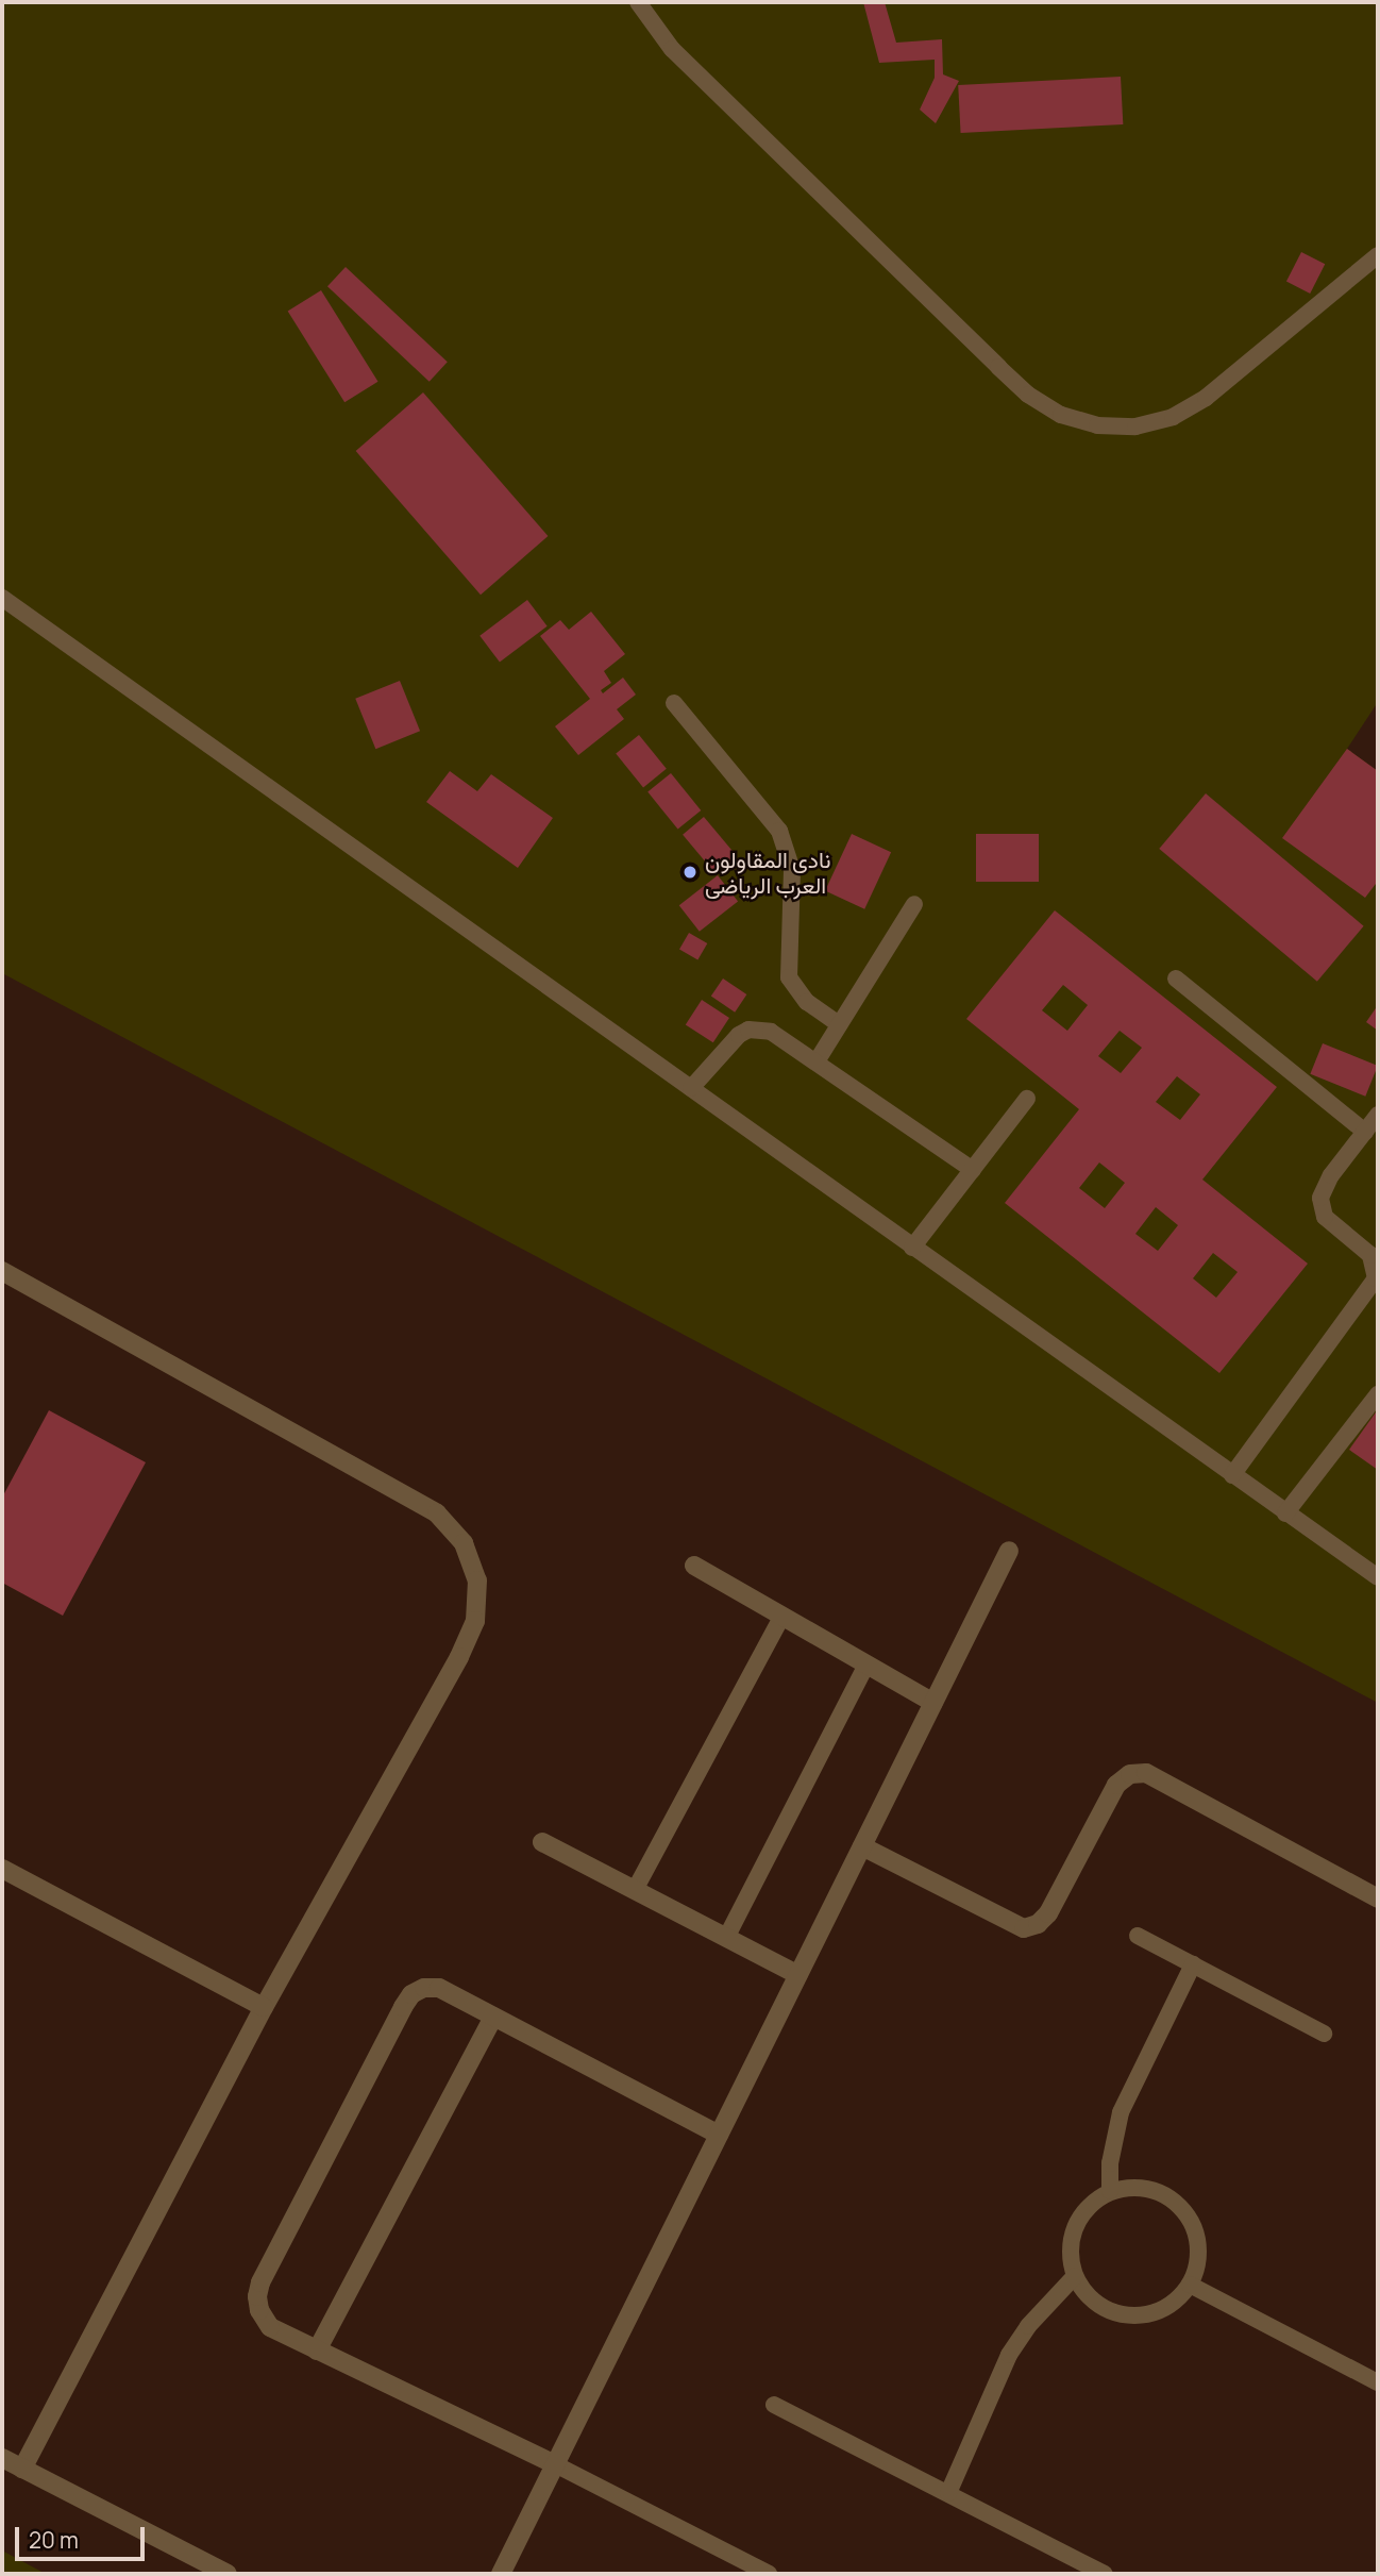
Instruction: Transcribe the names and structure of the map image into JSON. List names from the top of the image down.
{
  "places": ["نادى المقاولون العرب الرياضى"],
  "scale_bar": "20 m"
}
